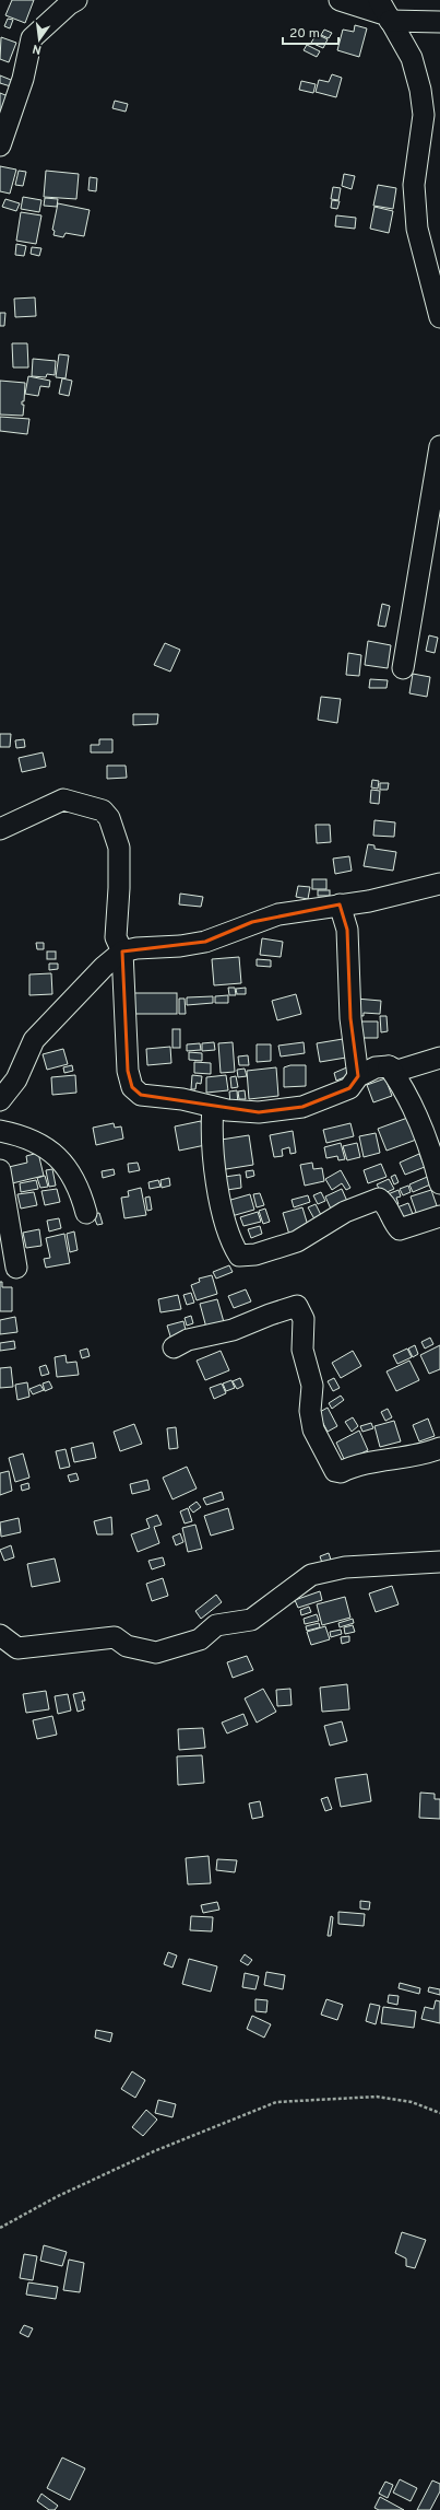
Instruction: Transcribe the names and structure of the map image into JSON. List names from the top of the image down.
{
  "scale_bar": "20 m",
  "north": "bottom"
}
